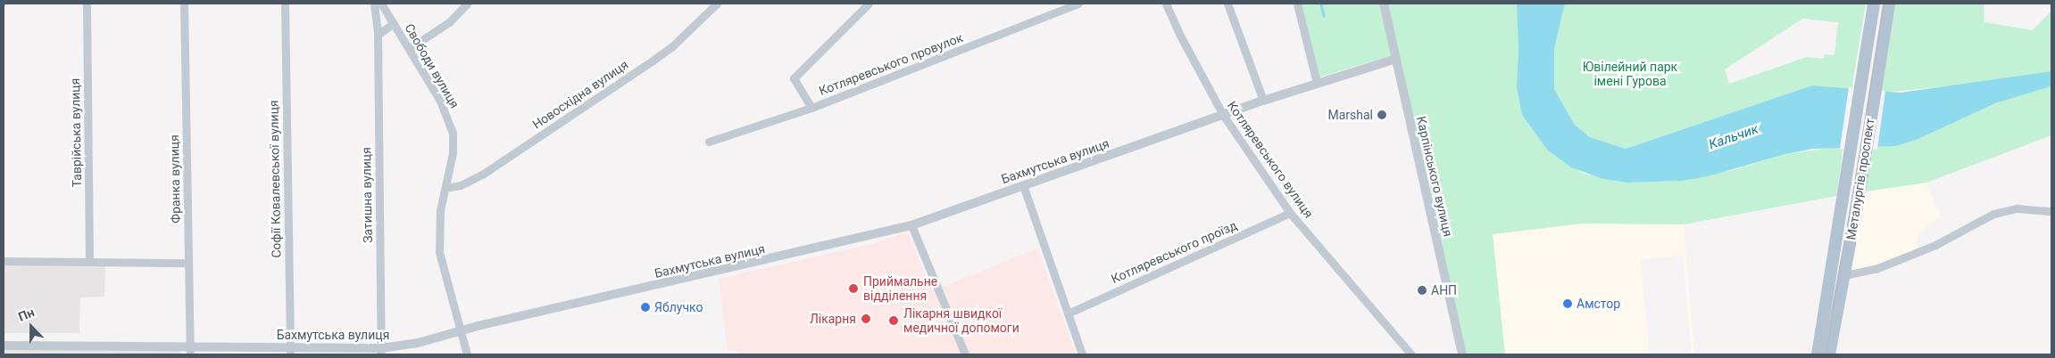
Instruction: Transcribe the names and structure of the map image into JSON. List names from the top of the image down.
{
  "streets": {
    "main road": ["Металургів проспект"],
    "street": [
      "Котляревського провулок",
      "Свободи вулиця",
      "Новосхідна вулиця",
      "Таврійська вулиця",
      "Котляревського вулиця",
      "Бахмутська вулиця",
      "Карпінського вулиця",
      "Франка вулиця",
      "Софії Ковалевської вулиця",
      "Затишна вулиця",
      "Котляревського проїзд"
    ]
  },
  "crossings": [
    ["Свободи вулиця", "Новосхідна вулиця"],
    ["Свободи вулиця", "Бахмутська вулиця"],
    ["Котляревського вулиця", "Бахмутська вулиця"],
    ["Котляревського вулиця", "Котляревського проїзд"],
    ["Бахмутська вулиця", "Карпінського вулиця"],
    ["Бахмутська вулиця", "Франка вулиця"],
    ["Бахмутська вулиця", "Софії Ковалевської вулиця"],
    ["Бахмутська вулиця", "Затишна вулиця"]
  ],
  "water": ["Кальчик"],
  "parks": ["Ювілейний парк імені Гурова"],
  "places": [
    "Marshal",
    "Приймальне відділення",
    "АНП",
    "Амстор",
    "Яблучко",
    "Лікарня",
    "Лікарня швидкої медичної допомоги"
  ],
  "north": "top"
}
